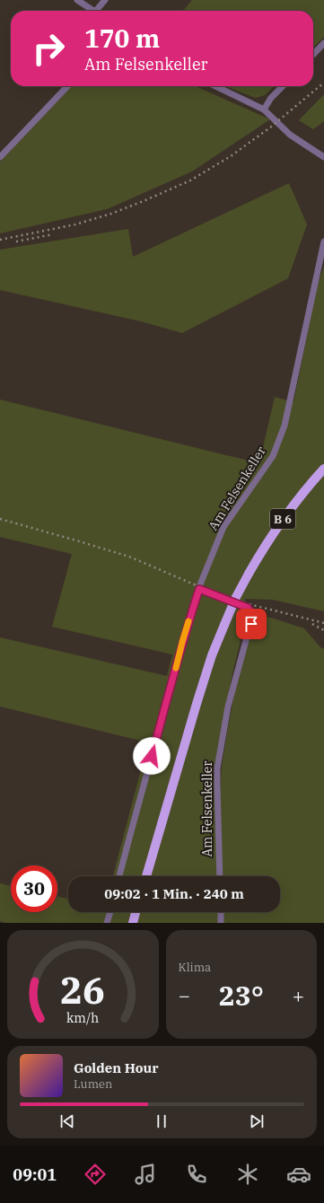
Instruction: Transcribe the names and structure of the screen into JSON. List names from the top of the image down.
{
  "streets": {
    "main road": ["B 6"],
    "street": ["Am Felsenkeller"]
  },
  "page": {
    "turn": ["170 m", "Am Felsenkeller"],
    "limit": "30",
    "trip": "09:02 · 1 Min. · 240 m",
    "tile": "Klima",
    "heat": ["−", "23°", "+"],
    "song": ["Golden Hour", "Lumen"],
    "tabs": "09:01",
    "gauge": ["26", "km/h"]
  }
}
